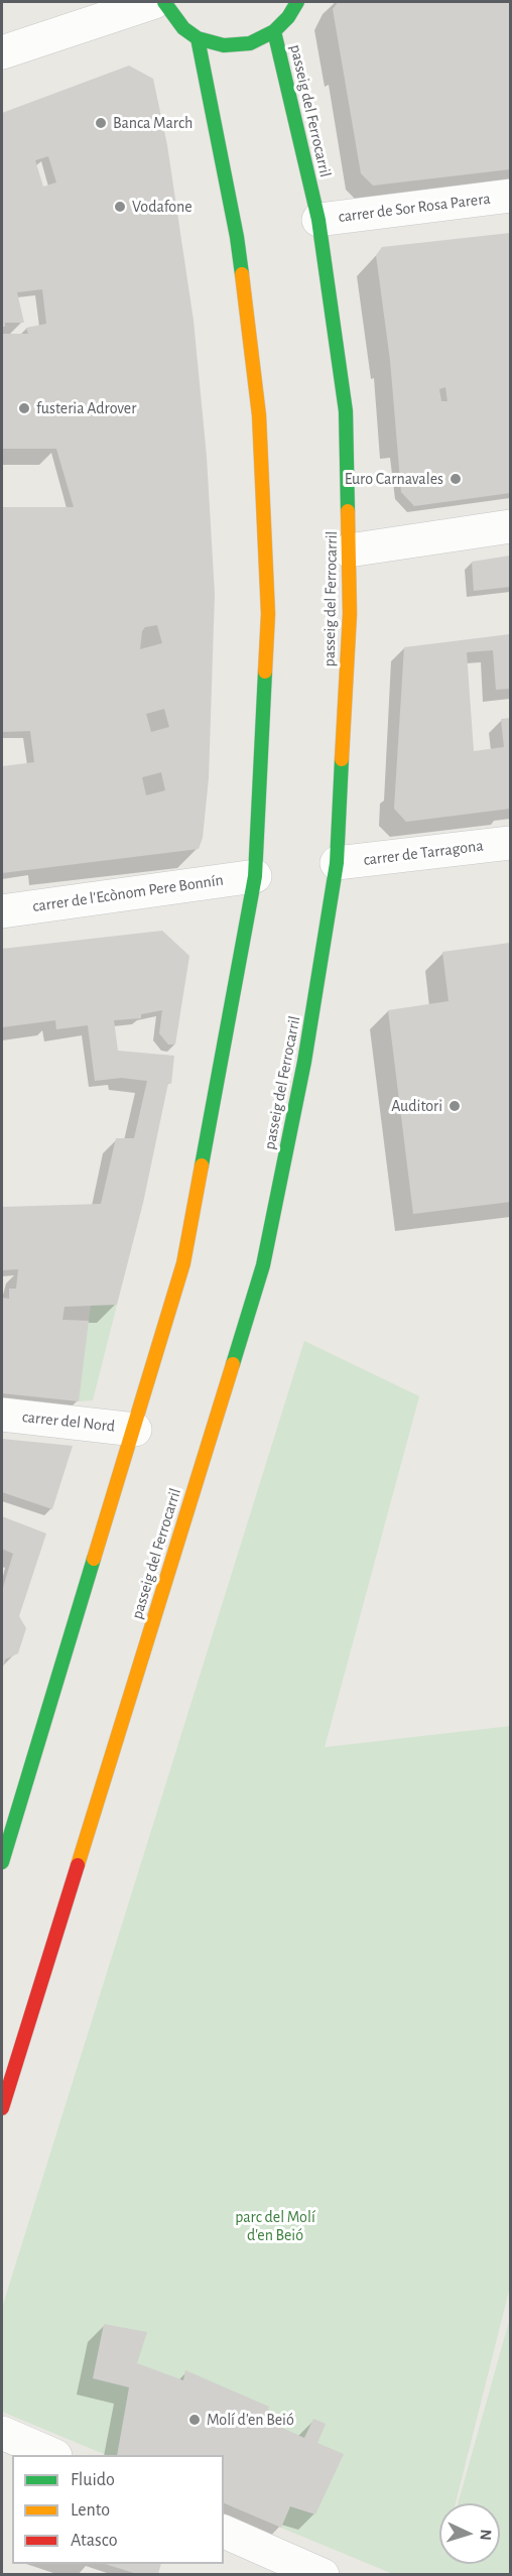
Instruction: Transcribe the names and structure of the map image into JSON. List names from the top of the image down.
{
  "streets": {
    "main road": ["passeig del Ferrocarril"],
    "street": [
      "carrer de Sor Rosa Parera",
      "carrer de Tarragona",
      "carrer de l'Ecònom Pere Bonnín",
      "carrer del Nord"
    ]
  },
  "crossings": [
    ["passeig del Ferrocarril", "carrer de Sor Rosa Parera"],
    ["passeig del Ferrocarril", "carrer de Tarragona"]
  ],
  "parks": ["parc del Molí d'en Beió"],
  "places": [
    "Banca March",
    "Vodafone",
    "fusteria Adrover",
    "Euro Carnavales",
    "Auditori",
    "Molí d'en Beió"
  ],
  "legend": ["Fluido", "Lento", "Atasco"],
  "north": "right"
}
